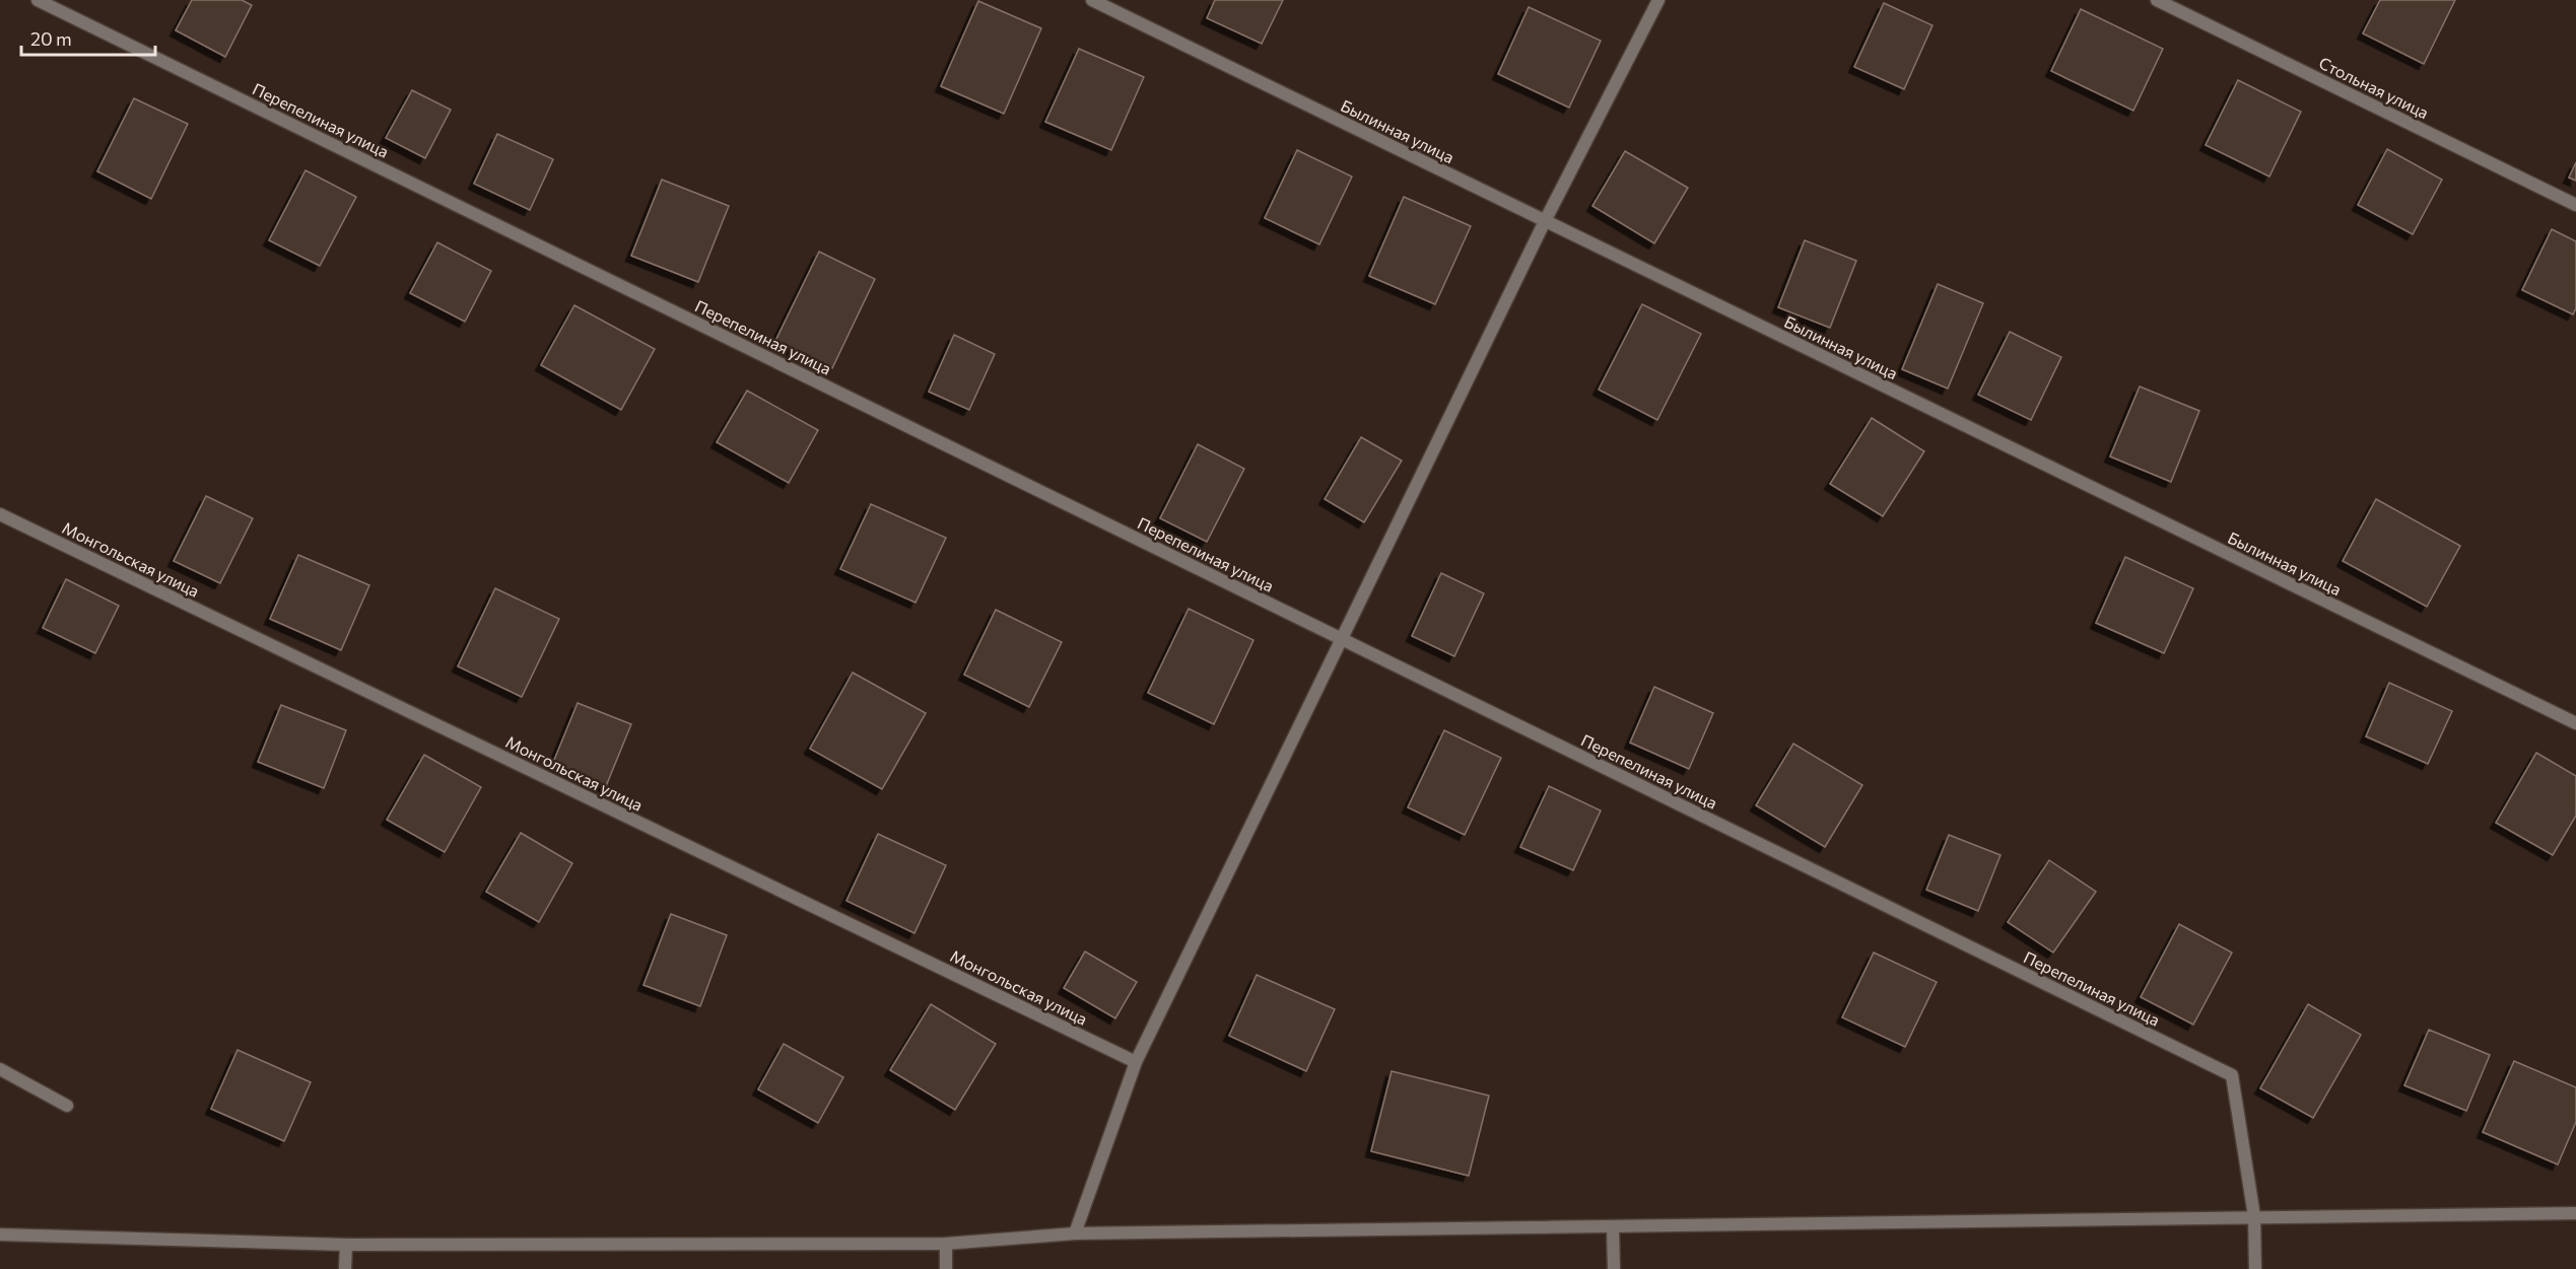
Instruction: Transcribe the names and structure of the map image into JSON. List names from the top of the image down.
{
  "streets": {
    "street": [
      "Стольная улица",
      "Перепелиная улица",
      "Былинная улица",
      "Монгольская улица"
    ]
  },
  "scale_bar": "20 m"
}
